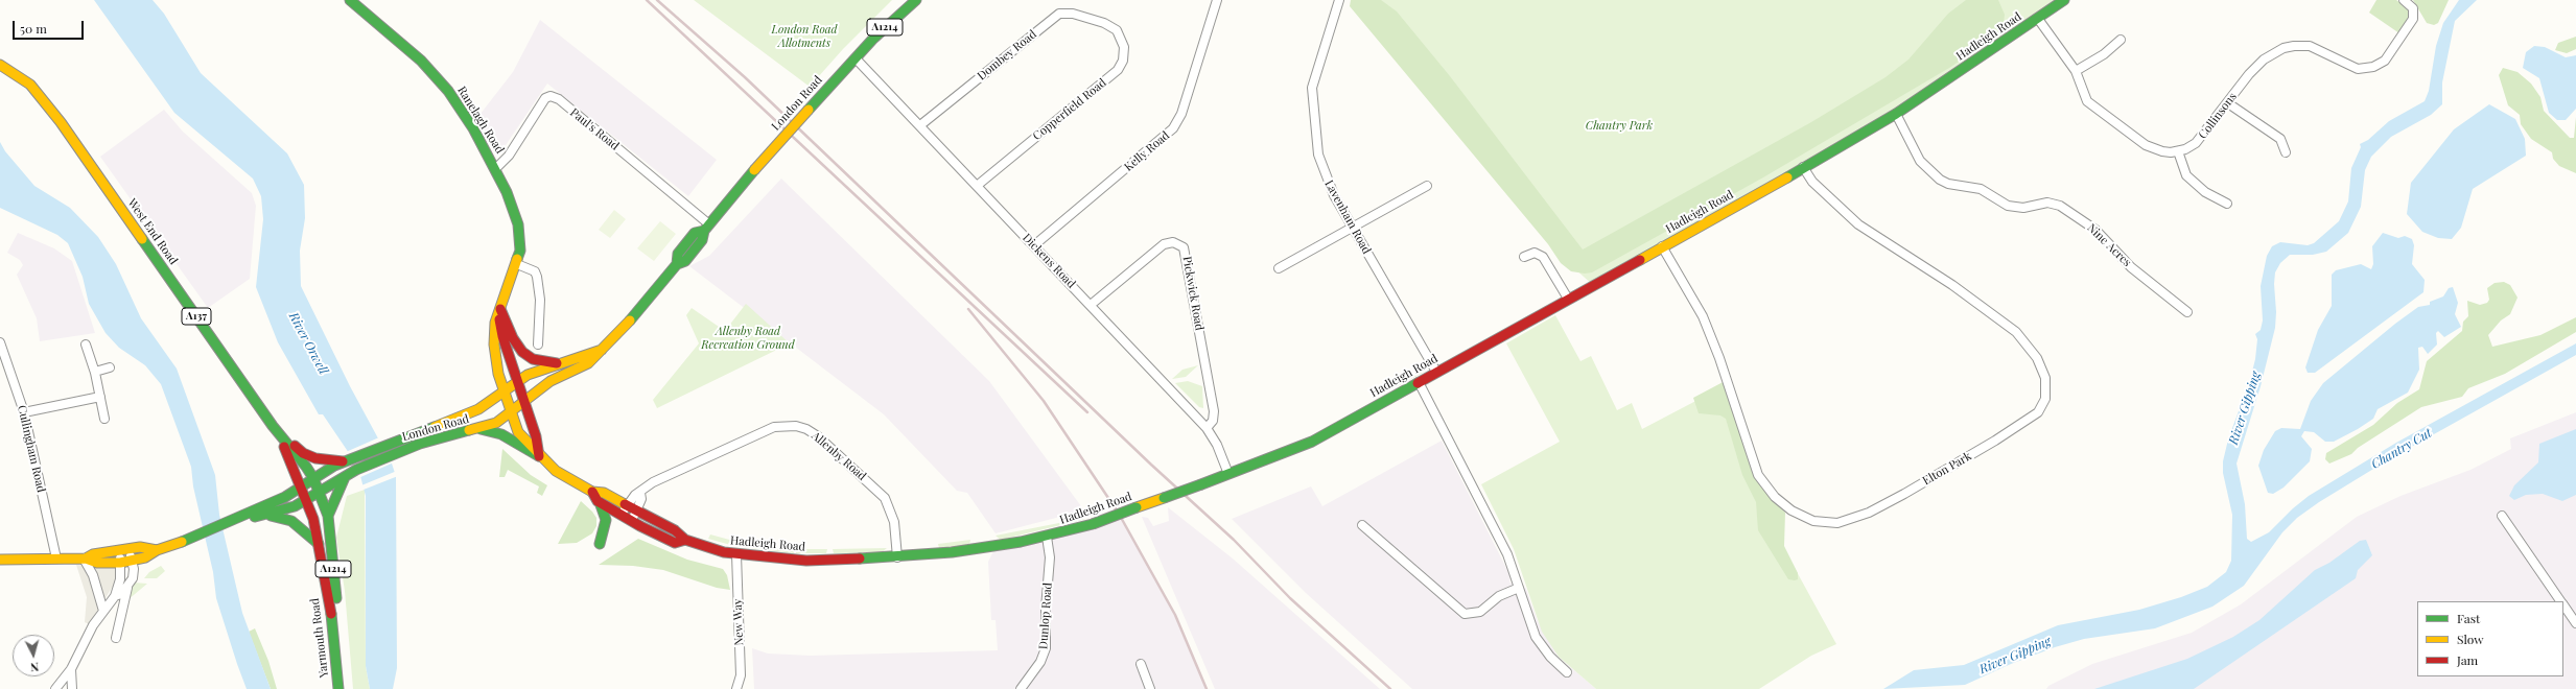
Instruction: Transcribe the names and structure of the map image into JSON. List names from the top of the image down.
{
  "streets": {
    "main road": [
      "A1214",
      "Hadleigh Road",
      "London Road",
      "Ranelagh Road",
      "West End Road",
      "A137",
      "Yarmouth Road"
    ],
    "street": [
      "Dombey Road",
      "Copperfield Road",
      "Collinsons",
      "Paul's Road",
      "Kelly Road",
      "Lavenham Road",
      "Nine Acres",
      "Dickens Road",
      "Pickwick Road",
      "Cullingham Road",
      "Allenby Road",
      "Elton Park",
      "Dunlop Road",
      "New Way"
    ]
  },
  "crossings": [
    ["A1214", "West End Road"],
    ["A1214", "Yarmouth Road"],
    ["Hadleigh Road", "London Road"],
    ["Hadleigh Road", "Ranelagh Road"],
    ["Hadleigh Road", "Lavenham Road"],
    ["Hadleigh Road", "Nine Acres"],
    ["Hadleigh Road", "Dickens Road"],
    ["Hadleigh Road", "Allenby Road"],
    ["Hadleigh Road", "Elton Park"],
    ["Hadleigh Road", "Dunlop Road"],
    ["Hadleigh Road", "New Way"],
    ["Dombey Road", "Copperfield Road"],
    ["Dombey Road", "Dickens Road"],
    ["London Road", "Ranelagh Road"],
    ["London Road", "Paul's Road"],
    ["London Road", "West End Road"],
    ["London Road", "Dickens Road"],
    ["London Road", "Yarmouth Road"],
    ["Copperfield Road", "Dickens Road"],
    ["Ranelagh Road", "Paul's Road"],
    ["Kelly Road", "Dickens Road"],
    ["West End Road", "Yarmouth Road"],
    ["Dickens Road", "Pickwick Road"]
  ],
  "water": ["River Orwell", "River Gipping", "Chantry Cut"],
  "parks": ["London Road Allotments", "Chantry Park", "Allenby Road Recreation Ground"],
  "legend": ["Fast", "Slow", "Jam"],
  "scale_bar": "50 m",
  "north": "bottom"
}
